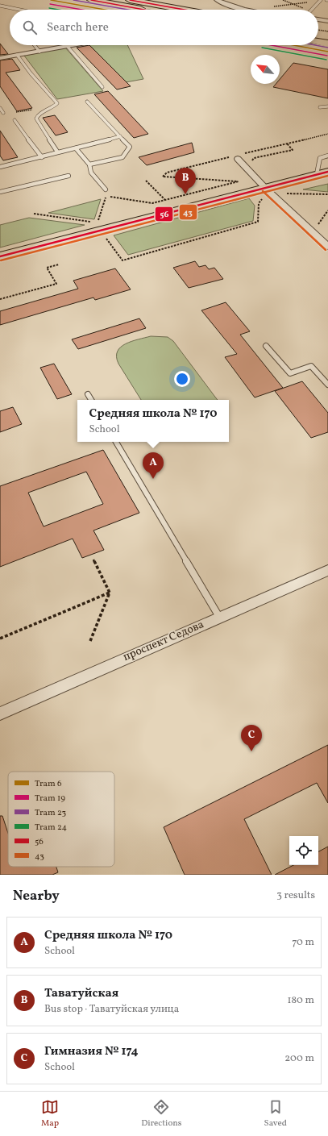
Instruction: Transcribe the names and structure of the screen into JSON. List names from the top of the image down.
{
  "streets": {
    "street": ["проспект Седова"]
  },
  "lines": [
    "tram line 6",
    "tram line 23",
    "transit line 56",
    "tram line 19",
    "tram line 24",
    "transit line 43"
  ],
  "legend": [
    "Tram 6",
    "Tram 19",
    "Tram 23",
    "Tram 24",
    "56",
    "43"
  ],
  "north": "top left",
  "page": {
    "search": "Search here",
    "pins": ["B", "A", "C"],
    "popup": ["Средняя школа № 170", "School"],
    "heading": ["Nearby", "3 results"],
    "list": [
      {
        "mark": "A",
        "name": "Средняя школа № 170",
        "note": "School",
        "value": "70 m"
      },
      {
        "mark": "B",
        "name": "Таватуйская",
        "note": "Bus stop · Таватуйская улица",
        "value": "180 m"
      },
      {
        "mark": "C",
        "name": "Гимназия № 174",
        "note": "School",
        "value": "200 m"
      }
    ],
    "nav": ["Map", "Directions", "Saved"]
  }
}
